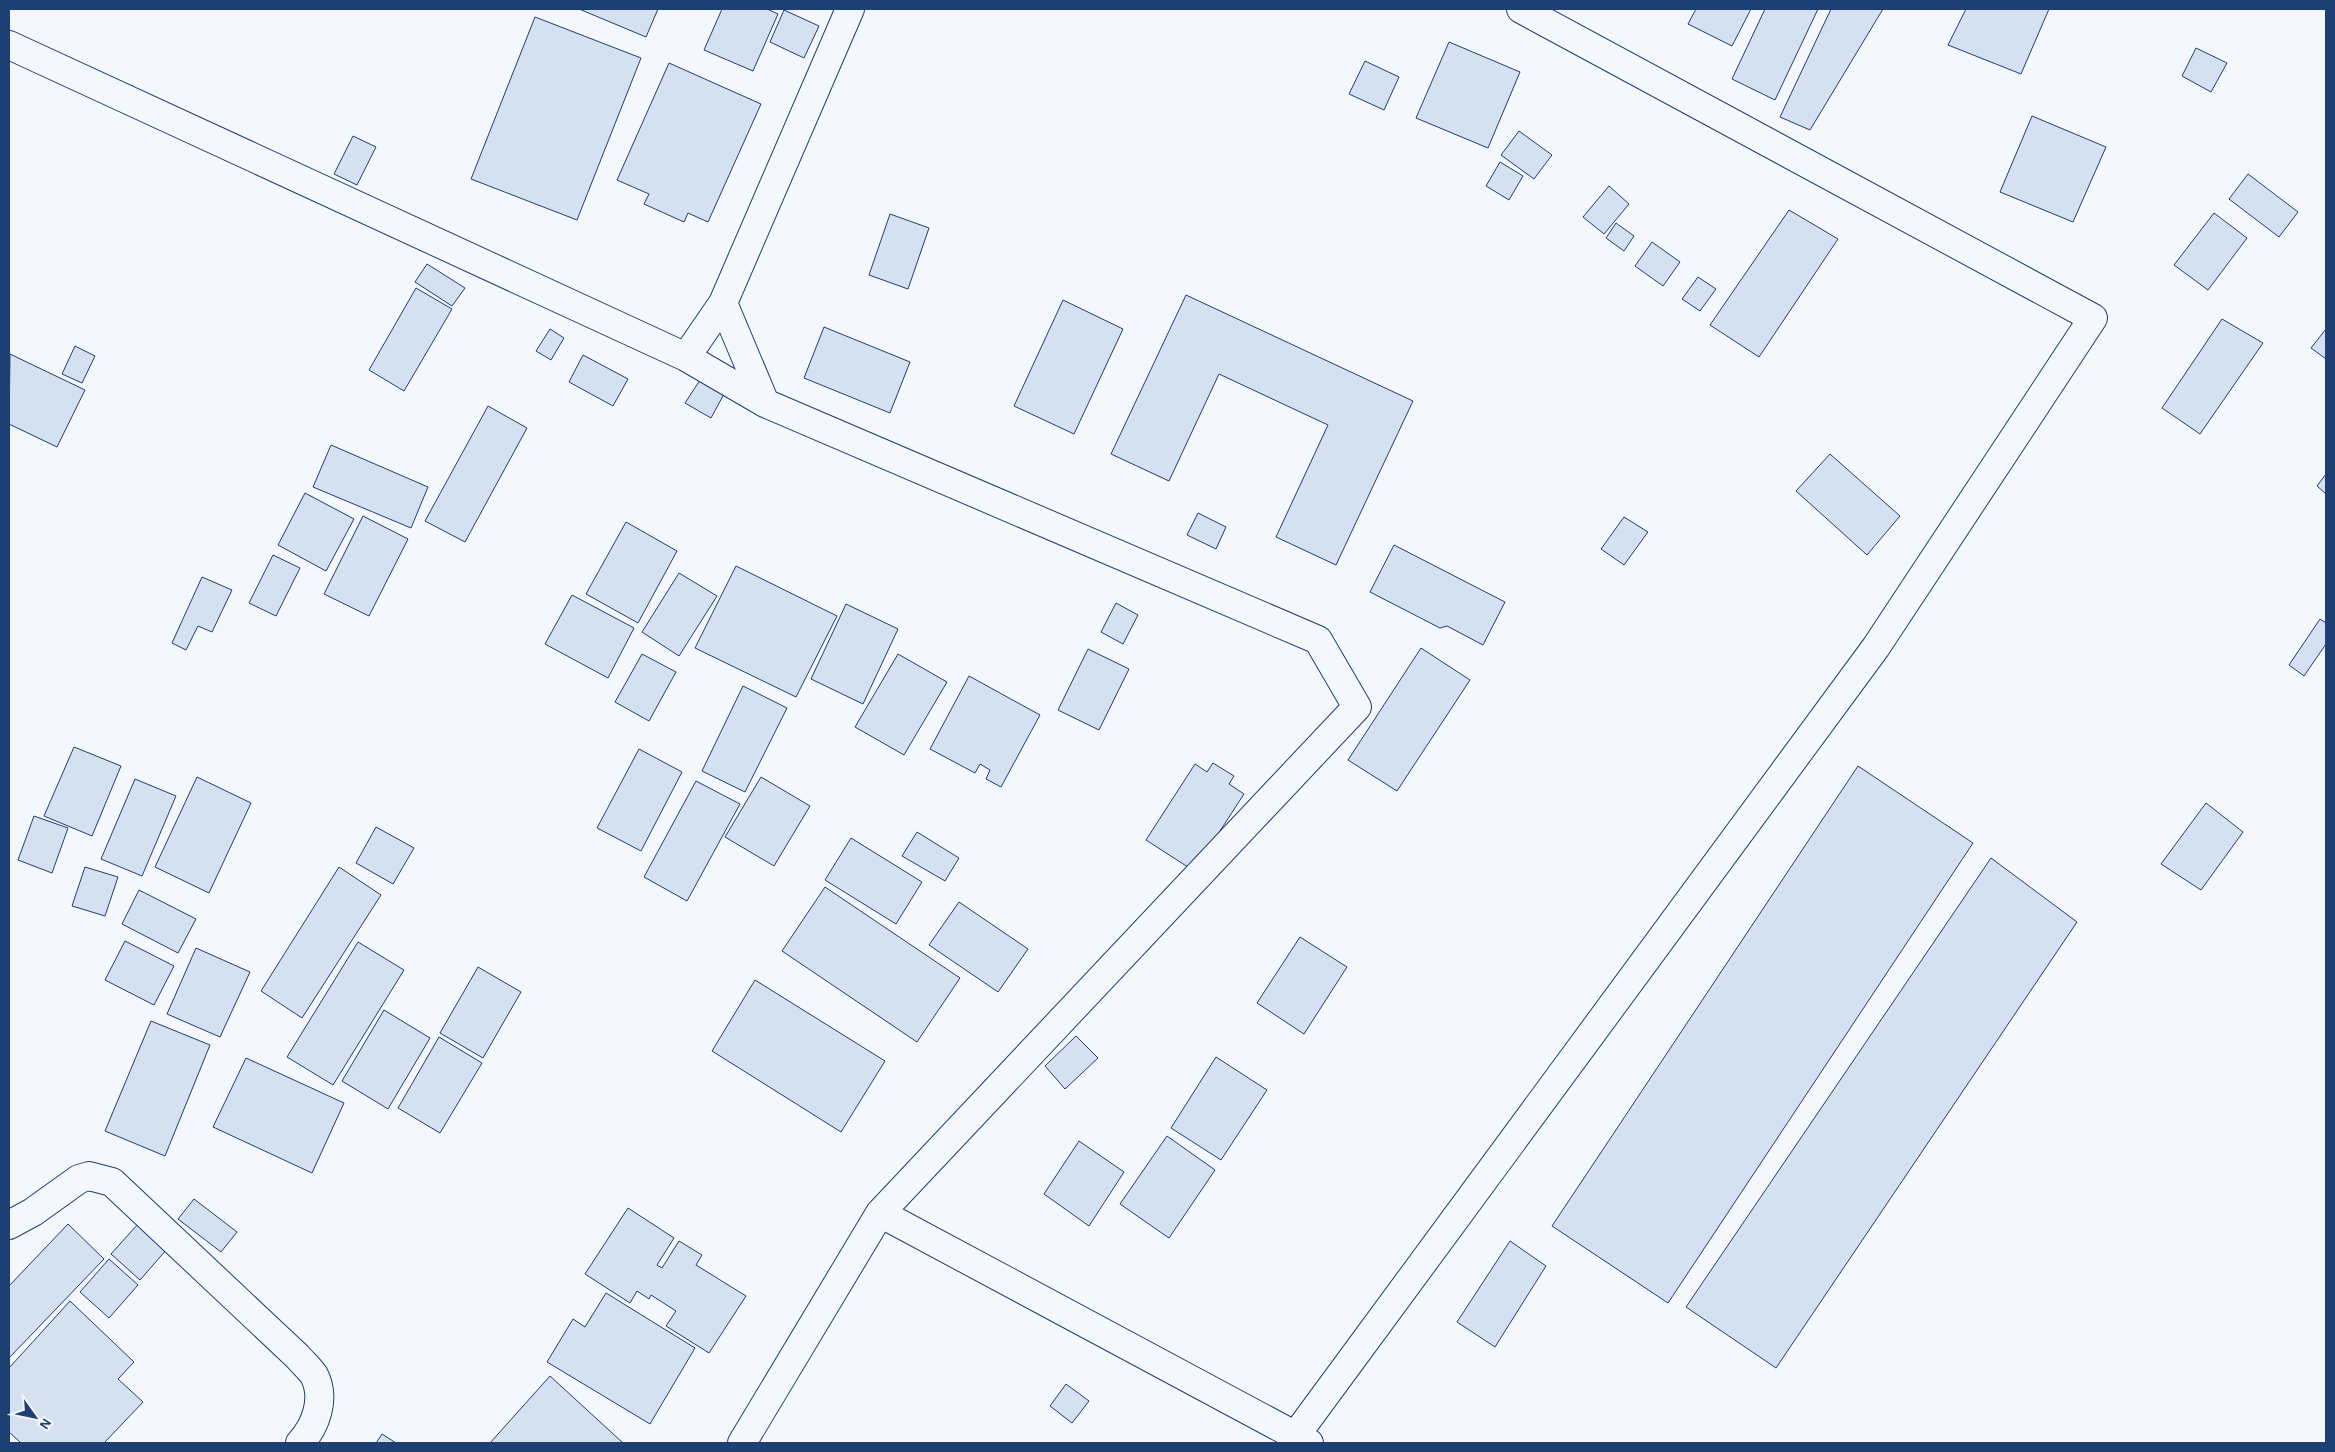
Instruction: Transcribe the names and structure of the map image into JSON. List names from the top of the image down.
{
  "north": "bottom right"
}
